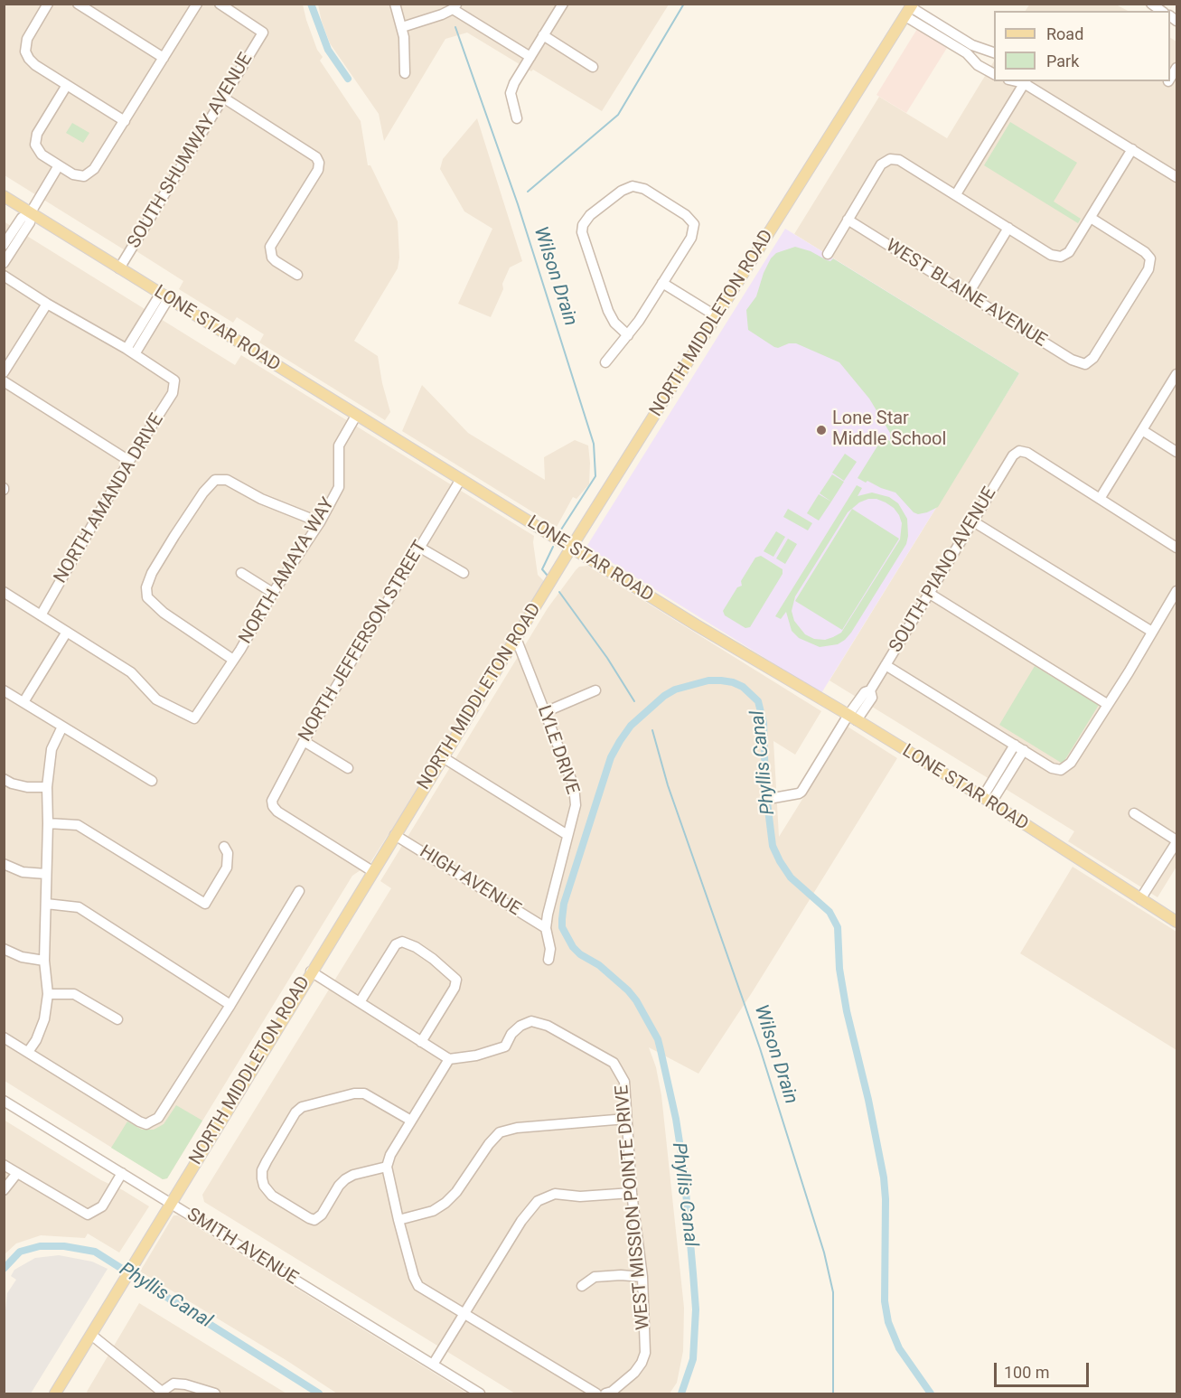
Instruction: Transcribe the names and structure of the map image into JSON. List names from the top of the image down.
{
  "streets": {
    "main road": ["NORTH MIDDLETON ROAD", "LONE STAR ROAD"],
    "street": [
      "SOUTH SHUMWAY AVENUE",
      "WEST BLAINE AVENUE",
      "NORTH AMANDA DRIVE",
      "SOUTH PIANO AVENUE",
      "NORTH AMAYA WAY",
      "NORTH JEFFERSON STREET",
      "LYLE DRIVE",
      "HIGH AVENUE",
      "WEST MISSION POINTE DRIVE",
      "SMITH AVENUE"
    ]
  },
  "crossings": [
    ["SOUTH SHUMWAY AVENUE", "LONE STAR ROAD"],
    ["NORTH MIDDLETON ROAD", "LONE STAR ROAD"],
    ["NORTH MIDDLETON ROAD", "NORTH JEFFERSON STREET"],
    ["NORTH MIDDLETON ROAD", "LYLE DRIVE"],
    ["NORTH MIDDLETON ROAD", "HIGH AVENUE"],
    ["NORTH MIDDLETON ROAD", "SMITH AVENUE"],
    ["LONE STAR ROAD", "SOUTH PIANO AVENUE"],
    ["LONE STAR ROAD", "NORTH AMAYA WAY"],
    ["LONE STAR ROAD", "NORTH JEFFERSON STREET"],
    ["LYLE DRIVE", "HIGH AVENUE"]
  ],
  "water": ["Wilson Drain", "Phyllis Canal"],
  "places": ["Lone Star Middle School"],
  "legend": ["Road", "Park"],
  "scale_bar": "100 m"
}
